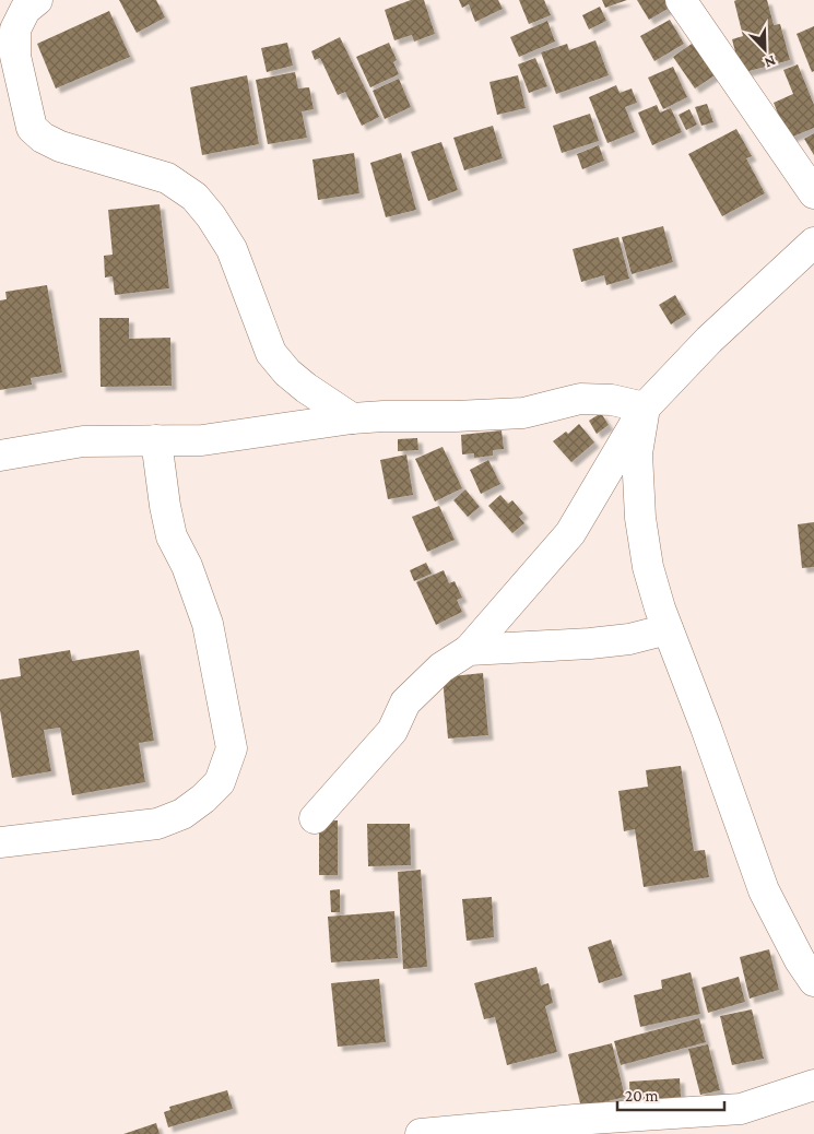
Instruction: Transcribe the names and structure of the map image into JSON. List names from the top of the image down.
{
  "scale_bar": "20 m",
  "north": "bottom right"
}
